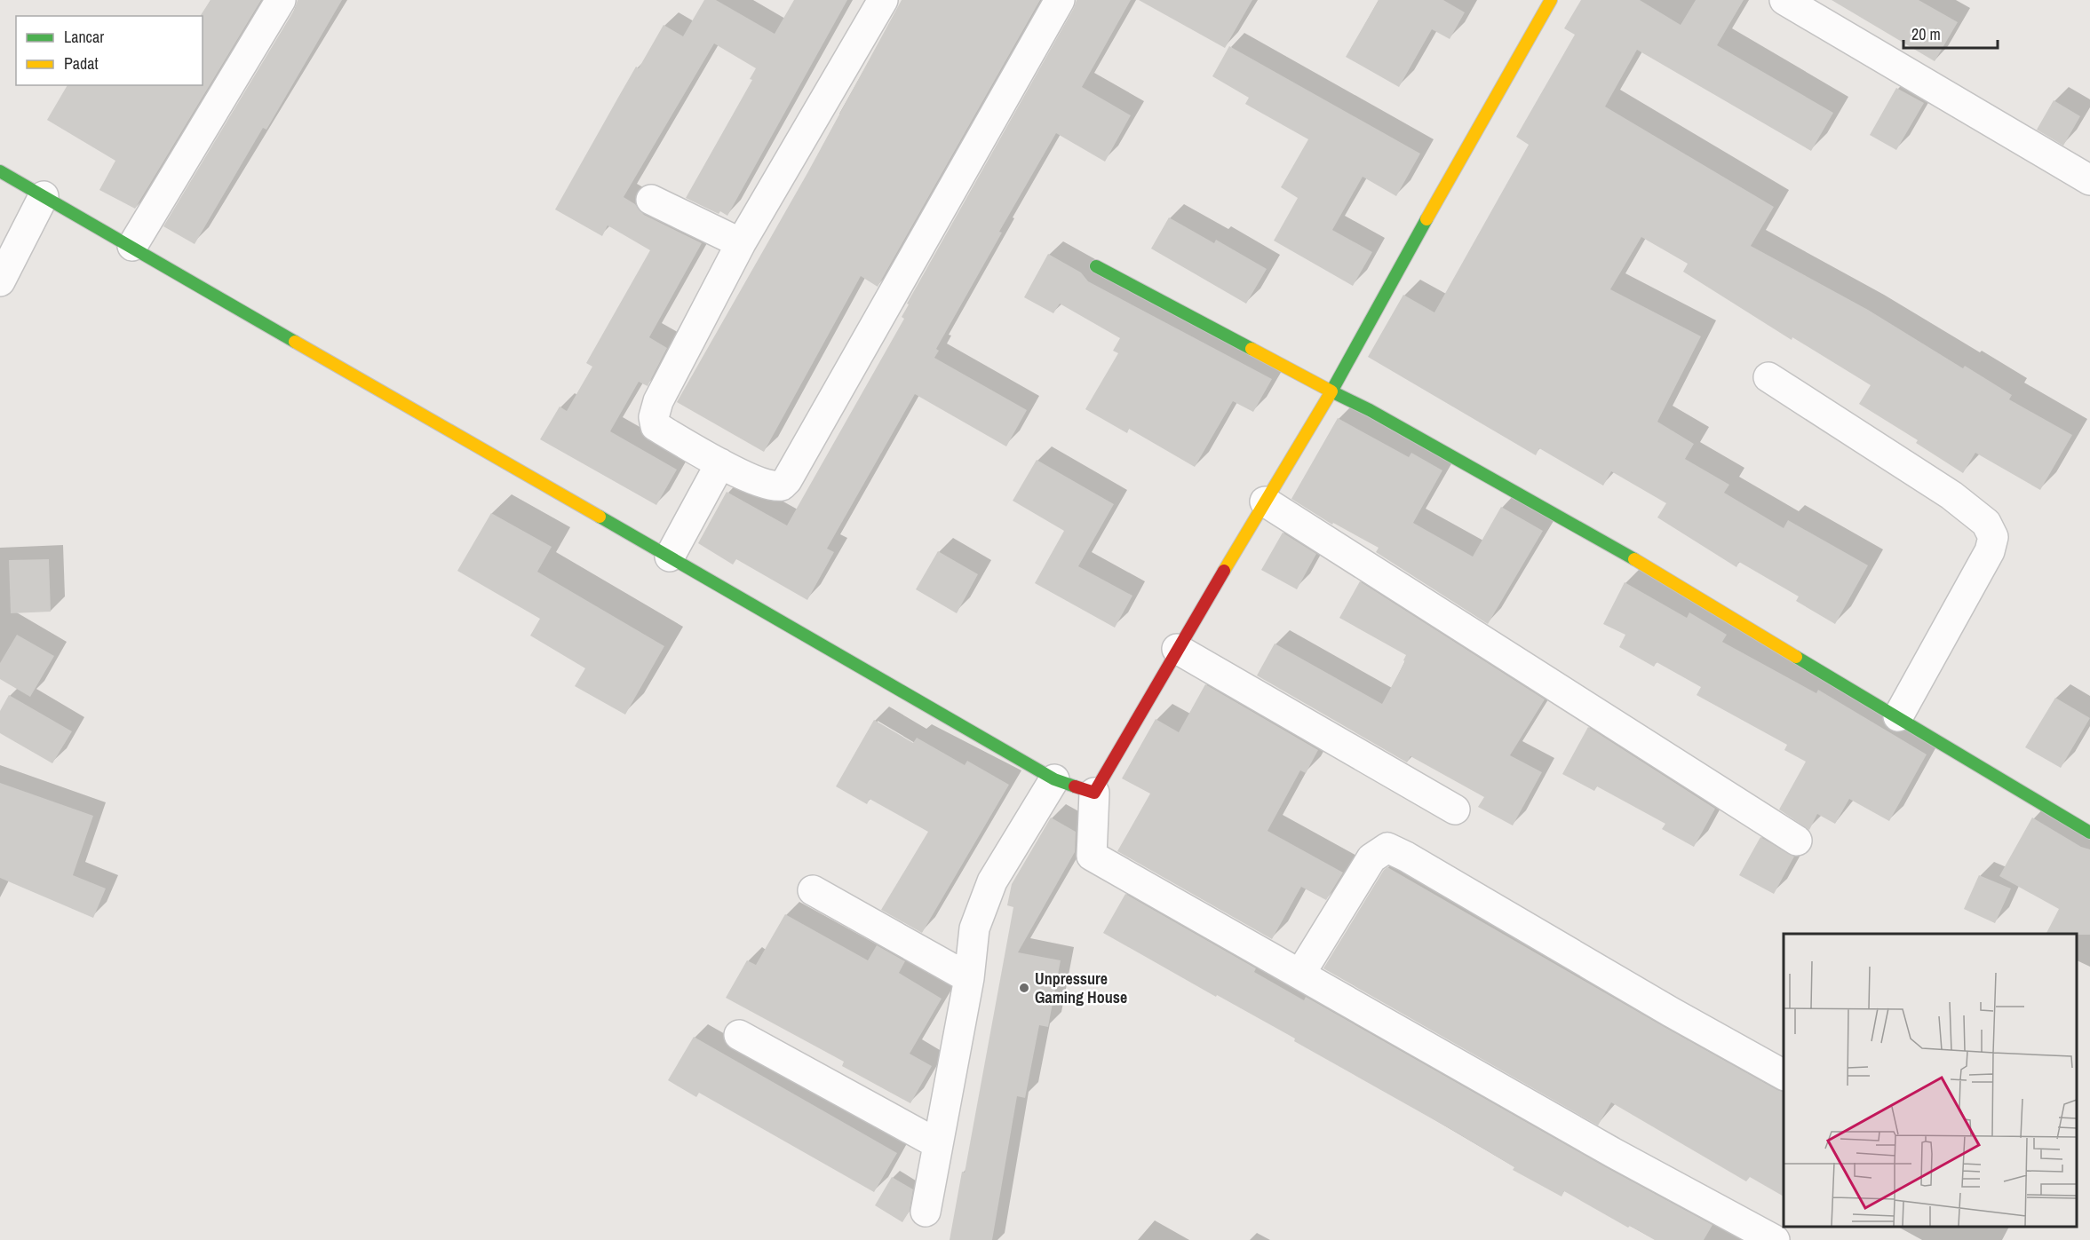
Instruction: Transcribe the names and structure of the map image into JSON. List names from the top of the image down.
{
  "places": ["Unpressure Gaming House"],
  "legend": ["Lancar", "Padat"],
  "scale_bar": "20 m"
}
